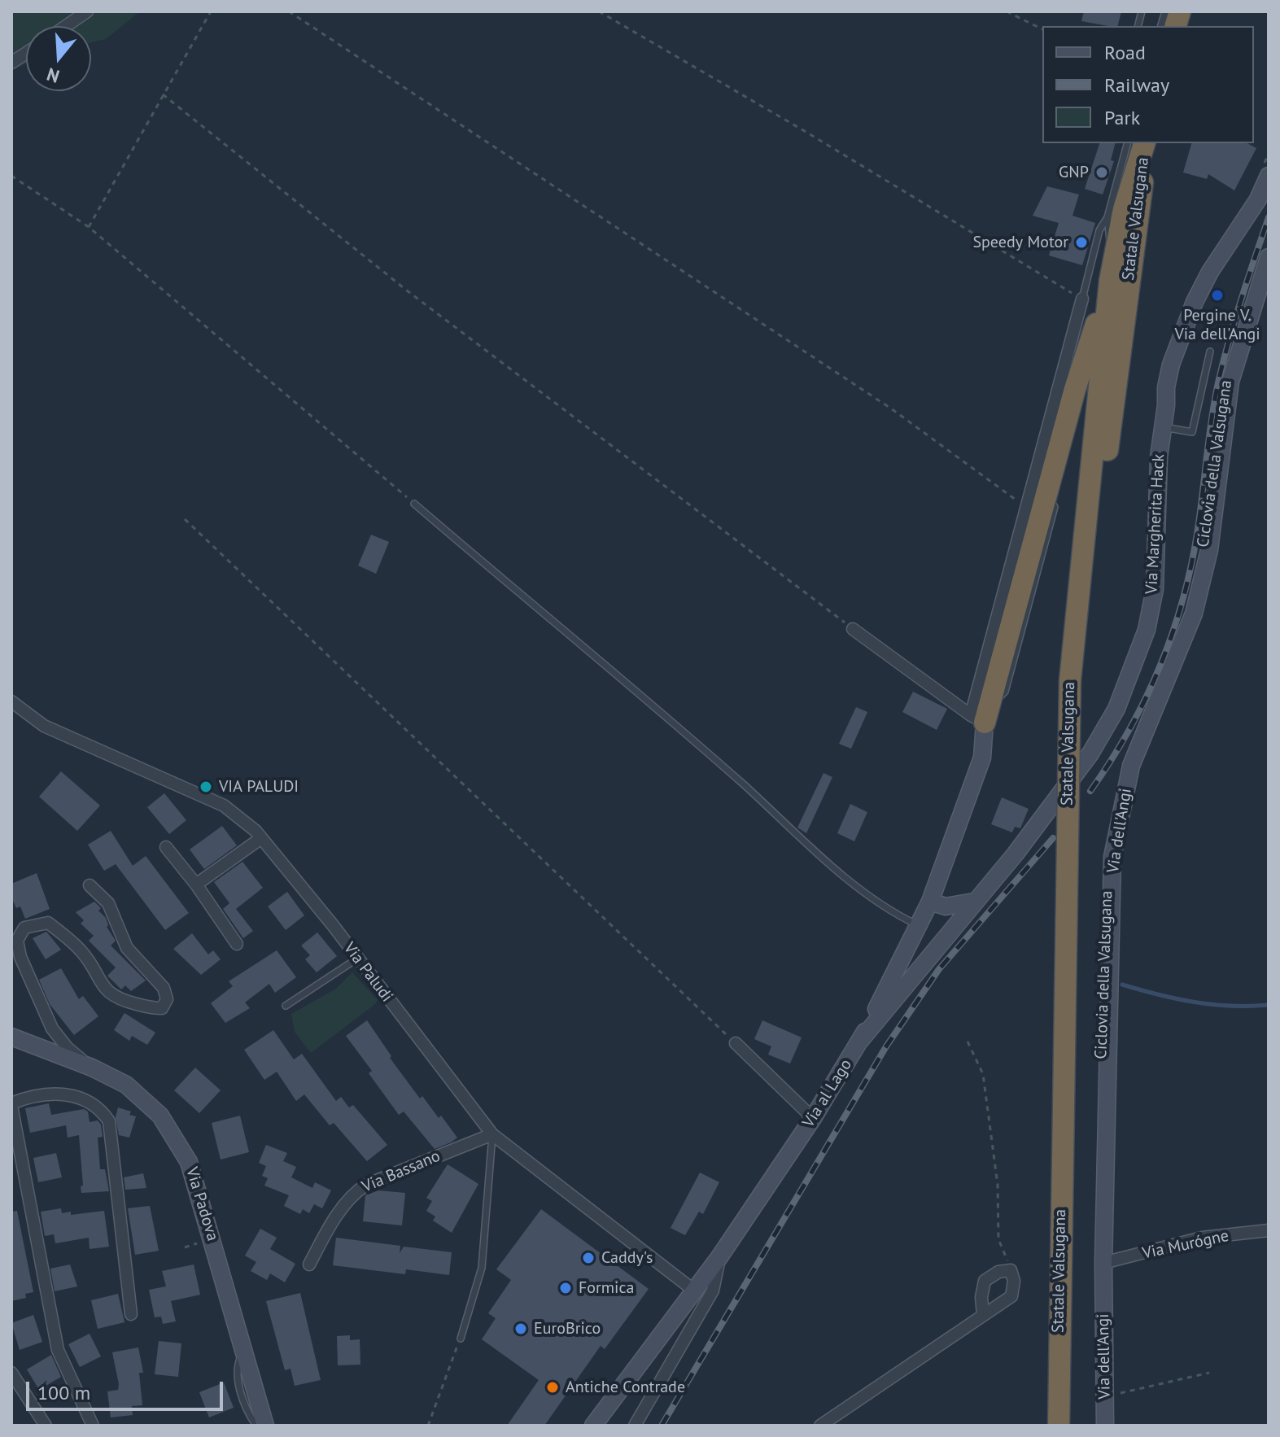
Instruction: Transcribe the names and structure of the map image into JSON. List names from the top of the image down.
{
  "streets": {
    "highway": ["Statale Valsugana"],
    "main road": [
      "Via Margherita Hack",
      "Via dell'Angi",
      "Via al Lago",
      "Via Padova"
    ],
    "street": ["Via Paludi", "Via Bassano", "Via Murógne"]
  },
  "crossings": [
    ["Via Margherita Hack", "Via al Lago"],
    ["Via dell'Angi", "Via Murógne"],
    ["Via Paludi", "Via al Lago"],
    ["Via Paludi", "Via Bassano"]
  ],
  "places": [
    "GNP",
    "Speedy Motor",
    "Pergine V. Via dell'Angi",
    "VIA PALUDI",
    "Caddy's",
    "Formica",
    "EuroBrico",
    "Antiche Contrade"
  ],
  "legend": ["Road", "Railway", "Park"],
  "scale_bar": "100 m",
  "north": "bottom"
}
